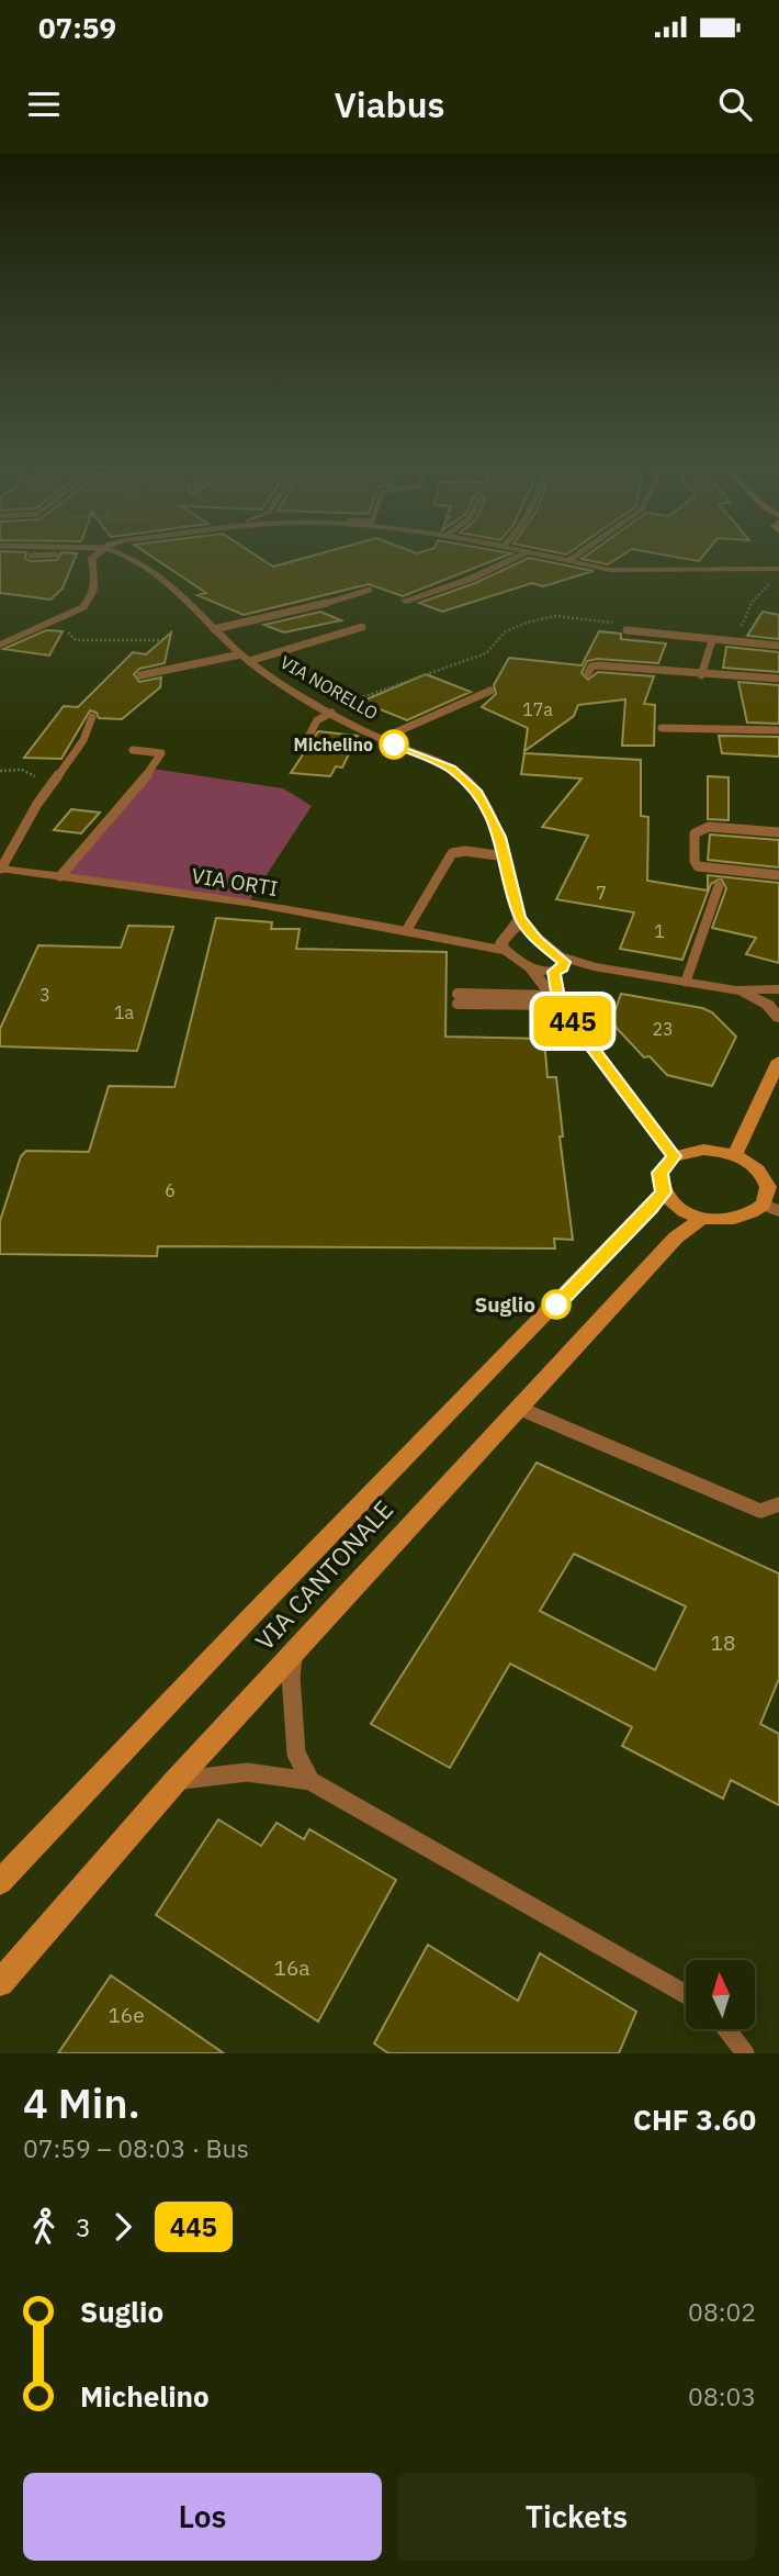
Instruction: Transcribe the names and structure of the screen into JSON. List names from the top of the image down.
{
  "streets": {
    "main road": ["VIA CANTONALE"],
    "street": ["VIA NORELLO", "VIA ORTI"]
  },
  "crossings": [
    ["VIA NORELLO", "VIA ORTI"]
  ],
  "places": ["Michelino", "Suglio"],
  "lines": ["bus line 445"],
  "house_numbers": [
    "17a",
    "7",
    "1",
    "3",
    "1a",
    "23",
    "6",
    "18",
    "16a",
    "16e"
  ],
  "north": "top",
  "page": {
    "status": "07:59",
    "header": "Viabus",
    "on_map": "445",
    "heading": ["4 Min.", "07:59 – 08:03 · Bus", "CHF 3.60"],
    "legs": ["3", "445"],
    "list": [
      {
        "name": "Suglio",
        "value": "08:02"
      },
      {
        "name": "Michelino",
        "value": "08:03"
      }
    ],
    "buttons": ["Los", "Tickets"]
  }
}
